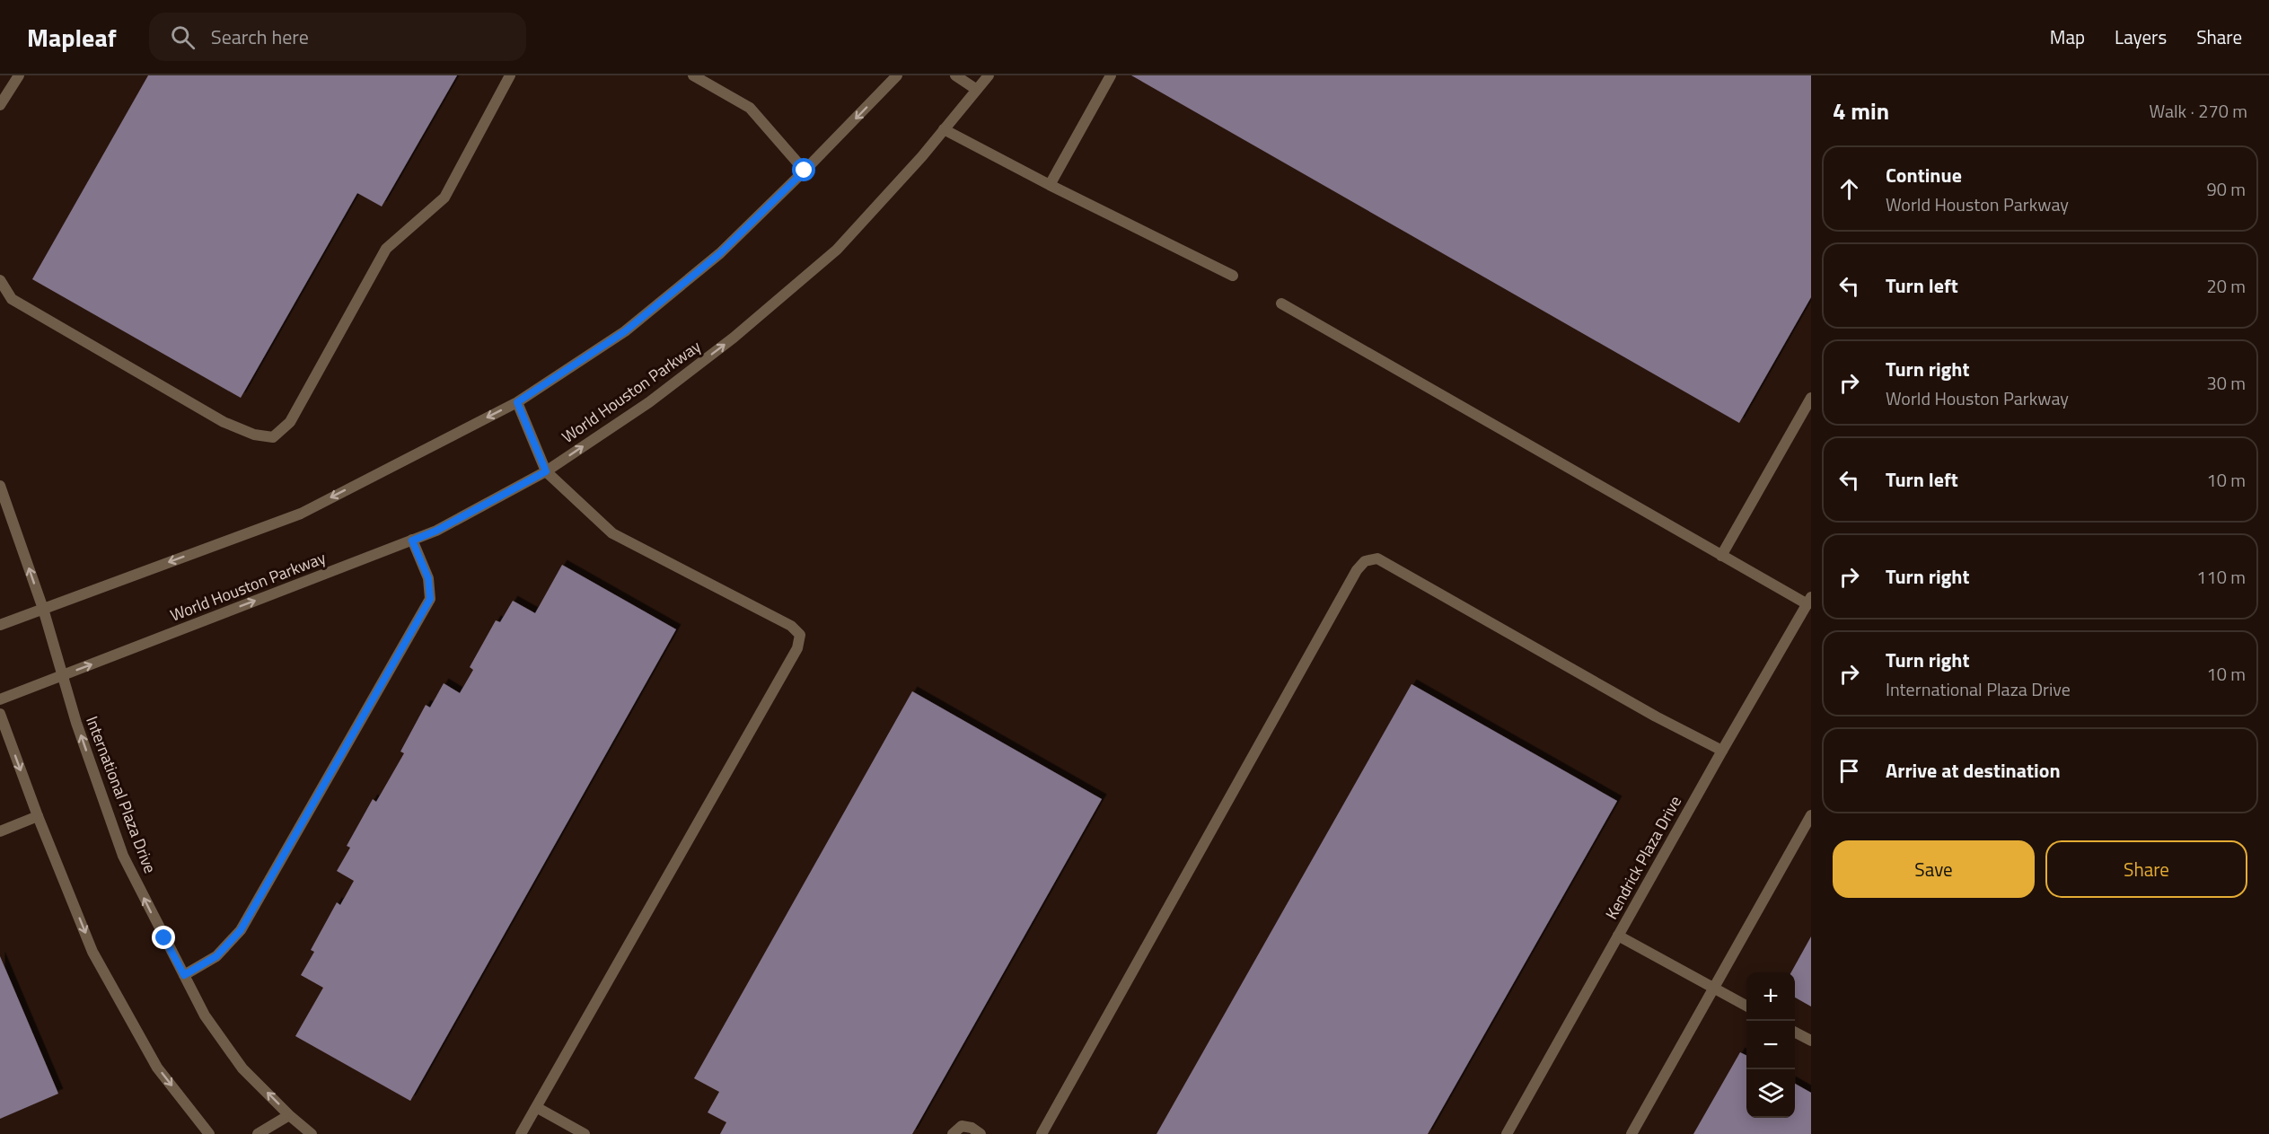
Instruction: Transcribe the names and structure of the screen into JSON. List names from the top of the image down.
{
  "streets": {
    "street": ["World Houston Parkway", "International Plaza Drive", "Kendrick Plaza Drive"]
  },
  "crossings": [
    ["World Houston Parkway", "International Plaza Drive"]
  ],
  "page": {
    "header": "Mapleaf",
    "search": "Search here",
    "nav": ["Map", "Layers", "Share"],
    "heading": ["4 min", "Walk · 270 m"],
    "list": [
      ["Continue", "World Houston Parkway", "90 m"],
      ["Turn left", "20 m"],
      ["Turn right", "World Houston Parkway", "30 m"],
      ["Turn left", "10 m"],
      ["Turn right", "110 m"],
      ["Turn right", "International Plaza Drive", "10 m"],
      "Arrive at destination"
    ],
    "buttons": ["Save", "Share"],
    "map_buttons": ["+", "−"]
  }
}
